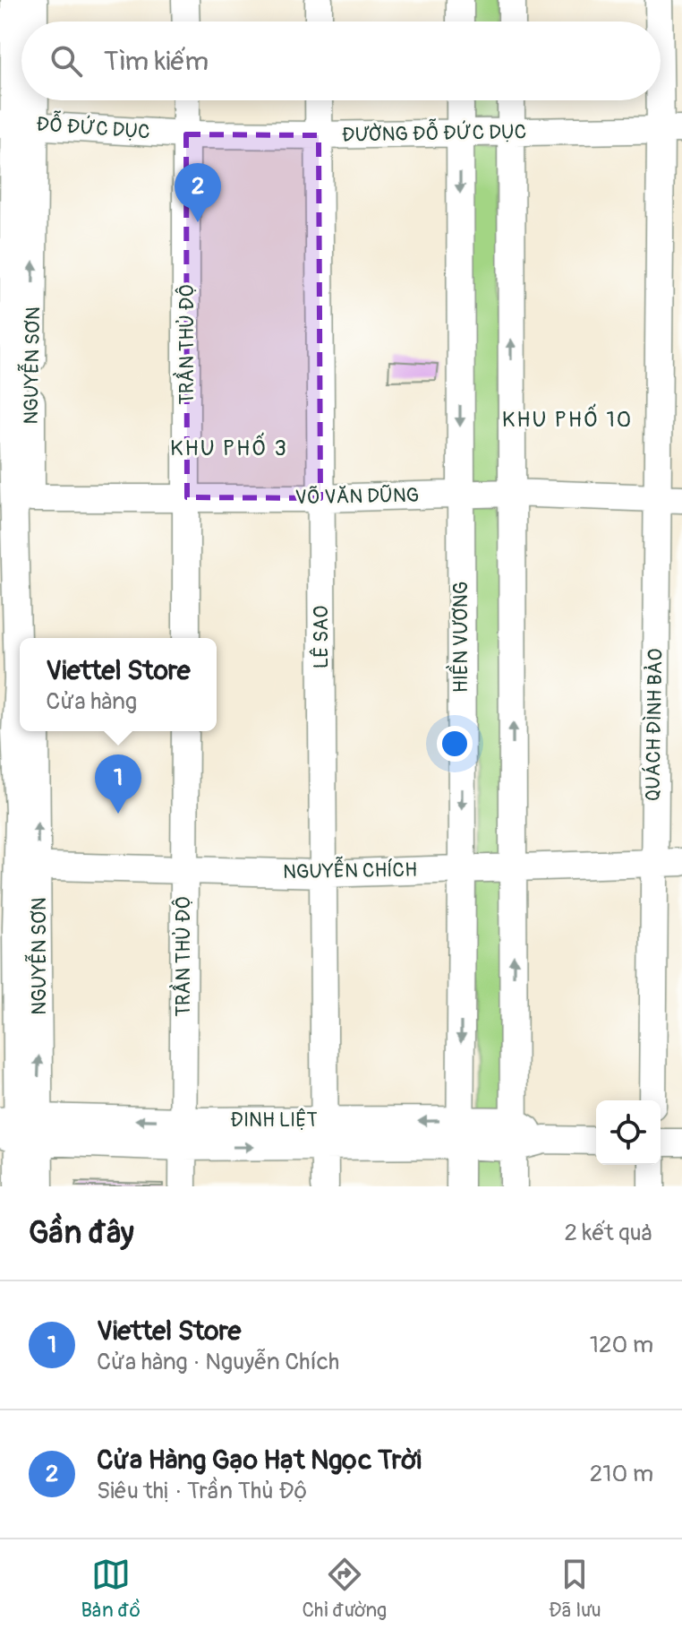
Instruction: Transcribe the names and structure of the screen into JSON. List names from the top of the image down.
{
  "streets": {
    "street": [
      "ĐỖ ĐỨC DỤC",
      "ĐƯỜNG ĐỖ ĐỨC DỤC",
      "TRẦN THỦ ĐỘ",
      "NGUYỄN SƠN",
      "VÕ VĂN DŨNG",
      "LÊ SAO",
      "HIỀN VƯƠNG",
      "QUÁCH ĐÌNH BẢO",
      "NGUYỄN CHÍCH",
      "ĐINH LIỆT"
    ]
  },
  "crossings": [
    ["ĐỖ ĐỨC DỤC", "ĐƯỜNG ĐỖ ĐỨC DỤC"],
    ["ĐỖ ĐỨC DỤC", "TRẦN THỦ ĐỘ"],
    ["ĐỖ ĐỨC DỤC", "NGUYỄN SƠN"],
    ["ĐƯỜNG ĐỖ ĐỨC DỤC", "TRẦN THỦ ĐỘ"],
    ["ĐƯỜNG ĐỖ ĐỨC DỤC", "LÊ SAO"],
    ["ĐƯỜNG ĐỖ ĐỨC DỤC", "HIỀN VƯƠNG"],
    ["ĐƯỜNG ĐỖ ĐỨC DỤC", "QUÁCH ĐÌNH BẢO"],
    ["TRẦN THỦ ĐỘ", "VÕ VĂN DŨNG"],
    ["TRẦN THỦ ĐỘ", "NGUYỄN CHÍCH"],
    ["TRẦN THỦ ĐỘ", "ĐINH LIỆT"],
    ["NGUYỄN SƠN", "VÕ VĂN DŨNG"],
    ["NGUYỄN SƠN", "NGUYỄN CHÍCH"],
    ["NGUYỄN SƠN", "ĐINH LIỆT"],
    ["VÕ VĂN DŨNG", "LÊ SAO"],
    ["VÕ VĂN DŨNG", "HIỀN VƯƠNG"],
    ["VÕ VĂN DŨNG", "QUÁCH ĐÌNH BẢO"],
    ["LÊ SAO", "NGUYỄN CHÍCH"],
    ["LÊ SAO", "ĐINH LIỆT"],
    ["HIỀN VƯƠNG", "NGUYỄN CHÍCH"],
    ["HIỀN VƯƠNG", "ĐINH LIỆT"],
    ["QUÁCH ĐÌNH BẢO", "NGUYỄN CHÍCH"]
  ],
  "districts": ["KHU PHỐ 10", "KHU PHỐ 3"],
  "page": {
    "search": "Tìm kiếm",
    "pins": ["2", "1"],
    "popup": ["Viettel Store", "Cửa hàng"],
    "heading": ["Gần đây", "2 kết quả"],
    "list": [
      {
        "mark": "1",
        "name": "Viettel Store",
        "note": "Cửa hàng · Nguyễn Chích",
        "value": "120 m"
      },
      {
        "mark": "2",
        "name": "Cửa Hàng Gạo Hạt Ngọc Trời",
        "note": "Siêu thị · Trần Thủ Độ",
        "value": "210 m"
      }
    ],
    "nav": ["Bản đồ", "Chỉ đường", "Đã lưu"]
  }
}
